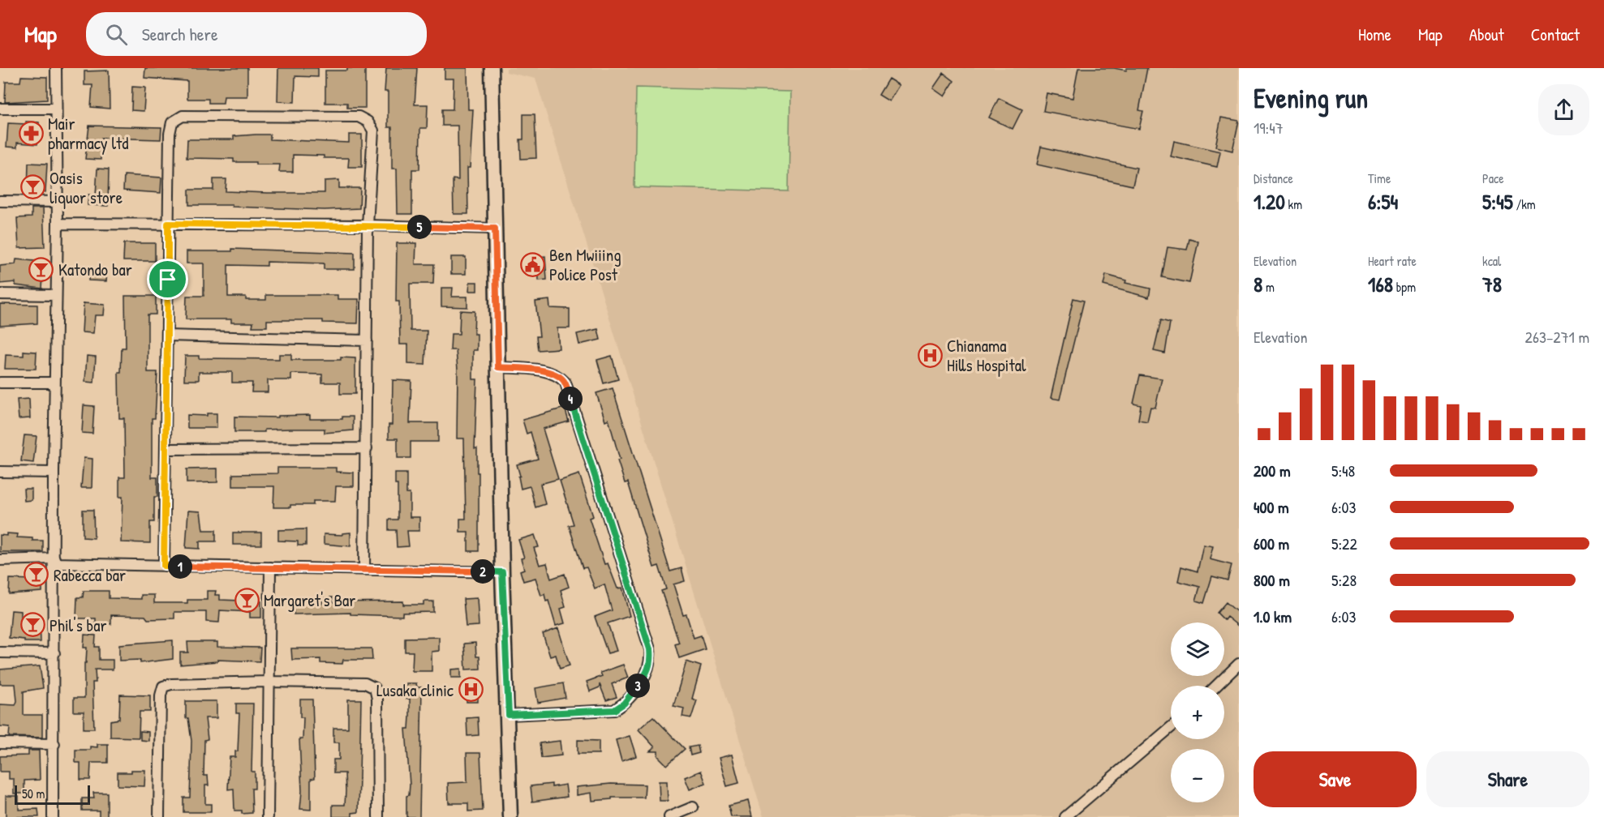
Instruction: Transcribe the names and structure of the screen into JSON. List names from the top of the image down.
{
  "places": {
    "pharmacy": ["Mair pharmacy ltd"],
    "bar": [
      "Oasis liquor store",
      "Katondo bar",
      "Rabecca bar",
      "Margaret's Bar",
      "Phil's bar"
    ],
    "public building": ["Ben Mwiiing Police Post"],
    "hospital": ["Chianama Hills Hospital", "Lusaka clinic"]
  },
  "scale_bar": "50 m",
  "page": {
    "header": "Map",
    "search": "Search here",
    "nav": [
      "Home",
      "Map",
      "About",
      "Contact"
    ],
    "heading": ["Evening run", "19:47"],
    "stats": [
      ["Distance", "1.20 km"],
      ["Time", "6:54"],
      ["Pace", "5:45 /km"],
      ["Elevation", "8 m"],
      ["Heart rate", "168 bpm"],
      ["kcal", "78"]
    ],
    "pins": [
      "5",
      "4",
      "1",
      "2",
      "3"
    ],
    "chart": ["Elevation", "263–271 m"],
    "list": [
      {
        "name": "200 m",
        "note": "5:48"
      },
      {
        "name": "400 m",
        "note": "6:03"
      },
      {
        "name": "600 m",
        "note": "5:22"
      },
      {
        "name": "800 m",
        "note": "5:28"
      },
      {
        "name": "1.0 km",
        "note": "6:03"
      }
    ],
    "map_buttons": ["+", "−"],
    "buttons": ["Save", "Share"],
    "scale": "50 m"
  }
}
